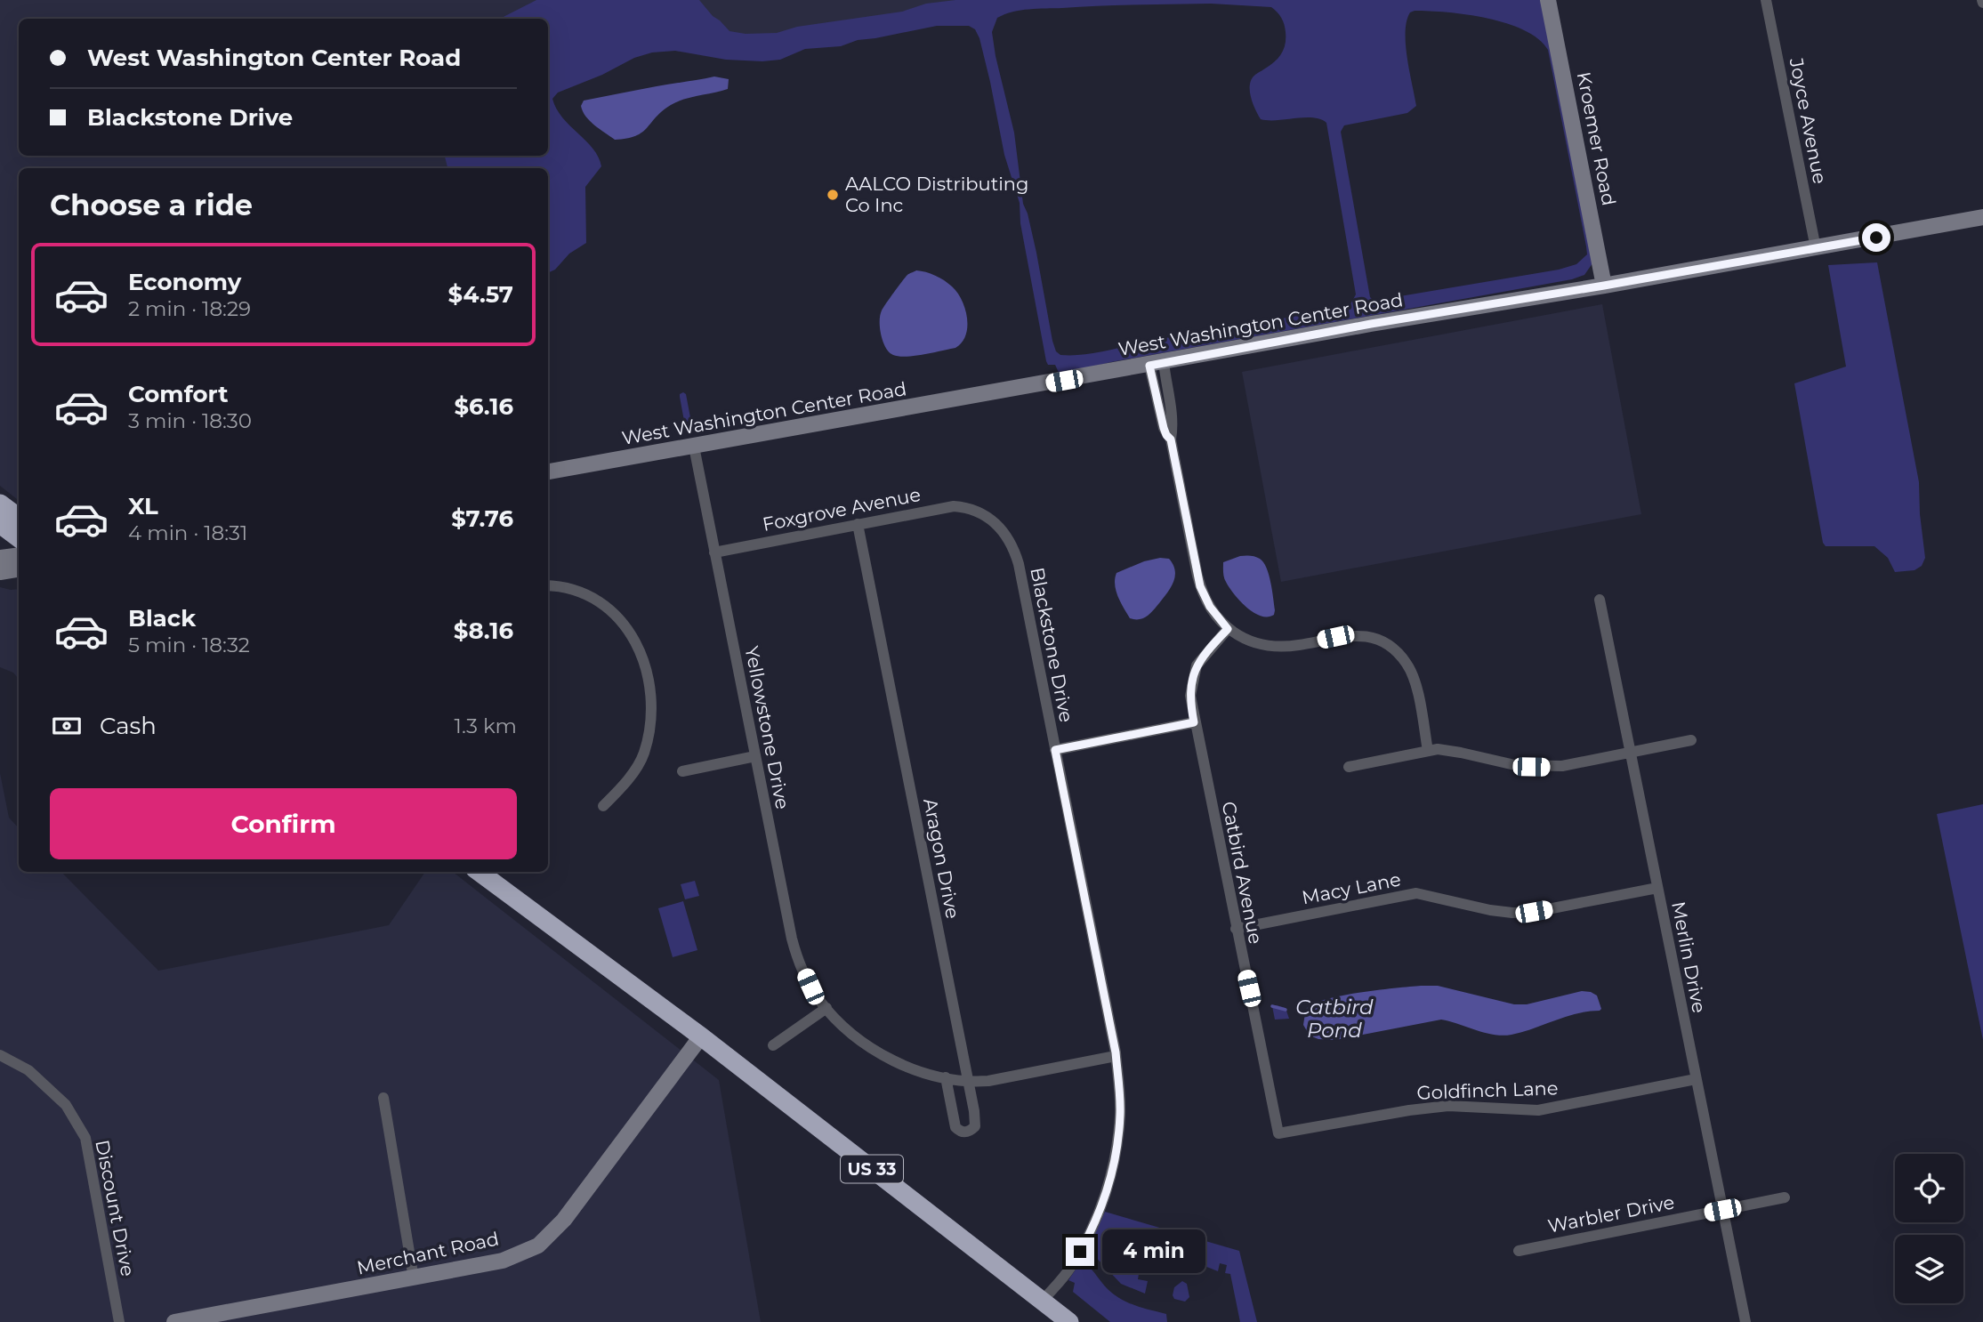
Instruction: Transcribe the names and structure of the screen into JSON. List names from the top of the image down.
{
  "streets": {
    "highway": ["US 33"],
    "main road": ["Kroemer Road", "West Washington Center Road", "Merchant Road"],
    "street": [
      "Joyce Avenue",
      "Foxgrove Avenue",
      "Blackstone Drive",
      "Yellowstone Drive",
      "Aragon Drive",
      "Catbird Avenue",
      "Macy Lane",
      "Merlin Drive",
      "Goldfinch Lane",
      "Discount Drive",
      "Warbler Drive"
    ]
  },
  "crossings": [
    ["Joyce Avenue", "West Washington Center Road"],
    ["Kroemer Road", "West Washington Center Road"],
    ["West Washington Center Road", "Yellowstone Drive"],
    ["Foxgrove Avenue", "Blackstone Drive"],
    ["Foxgrove Avenue", "Yellowstone Drive"],
    ["Foxgrove Avenue", "Aragon Drive"],
    ["Blackstone Drive", "Yellowstone Drive"],
    ["Blackstone Drive", "US 33"],
    ["Yellowstone Drive", "Aragon Drive"],
    ["Catbird Avenue", "Macy Lane"],
    ["Catbird Avenue", "Goldfinch Lane"],
    ["Macy Lane", "Merlin Drive"],
    ["Merlin Drive", "Goldfinch Lane"],
    ["Merlin Drive", "Warbler Drive"],
    ["US 33", "Merchant Road"]
  ],
  "water": ["Catbird Pond"],
  "places": ["AALCO Distributing Co Inc"],
  "page": {
    "banner": ["West Washington Center Road", "Blackstone Drive"],
    "heading": "Choose a ride",
    "list": [
      {
        "name": "Economy",
        "note": "2 min · 18:29",
        "value": "$4.57"
      },
      {
        "name": "Comfort",
        "note": "3 min · 18:30",
        "value": "$6.16"
      },
      {
        "name": "XL",
        "note": "4 min · 18:31",
        "value": "$7.76"
      },
      {
        "name": "Black",
        "note": "5 min · 18:32",
        "value": "$8.16"
      }
    ],
    "pay": ["Cash", "1.3 km"],
    "buttons": "Confirm",
    "bubble": "4 min"
  }
}
